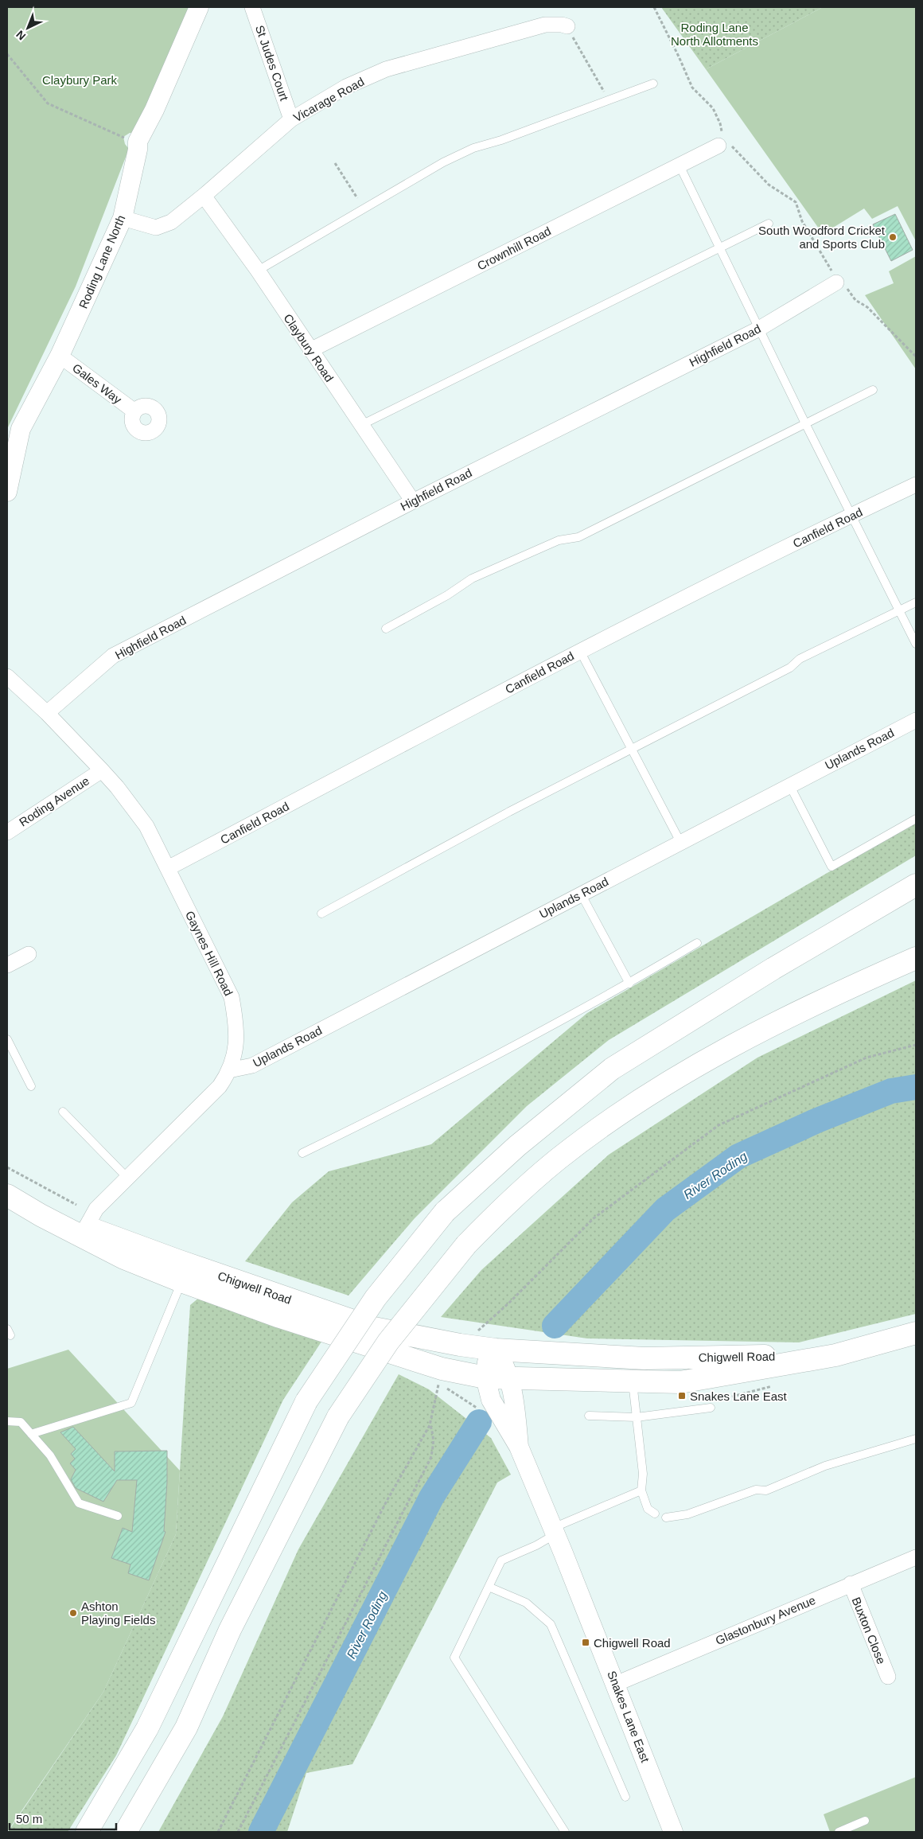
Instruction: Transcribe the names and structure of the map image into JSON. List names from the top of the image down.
{
  "streets": {
    "main road": ["Chigwell Road"],
    "street": [
      "St Judes Court",
      "Vicarage Road",
      "Crownhill Road",
      "Roding Lane North",
      "Highfield Road",
      "Claybury Road",
      "Gales Way",
      "Canfield Road",
      "Uplands Road",
      "Roding Avenue",
      "Gaynes Hill Road",
      "Glastonbury Avenue",
      "Buxton Close",
      "Snakes Lane East"
    ]
  },
  "crossings": [
    ["St Judes Court", "Vicarage Road"],
    ["Vicarage Road", "Roding Lane North"],
    ["Vicarage Road", "Claybury Road"],
    ["Crownhill Road", "Claybury Road"],
    ["Roding Lane North", "Gales Way"],
    ["Highfield Road", "Claybury Road"],
    ["Highfield Road", "Gaynes Hill Road"],
    ["Canfield Road", "Gaynes Hill Road"],
    ["Uplands Road", "Gaynes Hill Road"],
    ["Roding Avenue", "Gaynes Hill Road"],
    ["Gaynes Hill Road", "Chigwell Road"],
    ["Chigwell Road", "Snakes Lane East"],
    ["Glastonbury Avenue", "Buxton Close"],
    ["Glastonbury Avenue", "Snakes Lane East"]
  ],
  "water": ["River Roding"],
  "parks": ["Roding Lane North Allotments", "Claybury Park"],
  "places": {
    "other": ["South Woodford Cricket and Sports Club", "Ashton Playing Fields"],
    "transit": ["Snakes Lane East", "Chigwell Road"]
  },
  "scale_bar": "50 m",
  "north": "bottom left"
}
